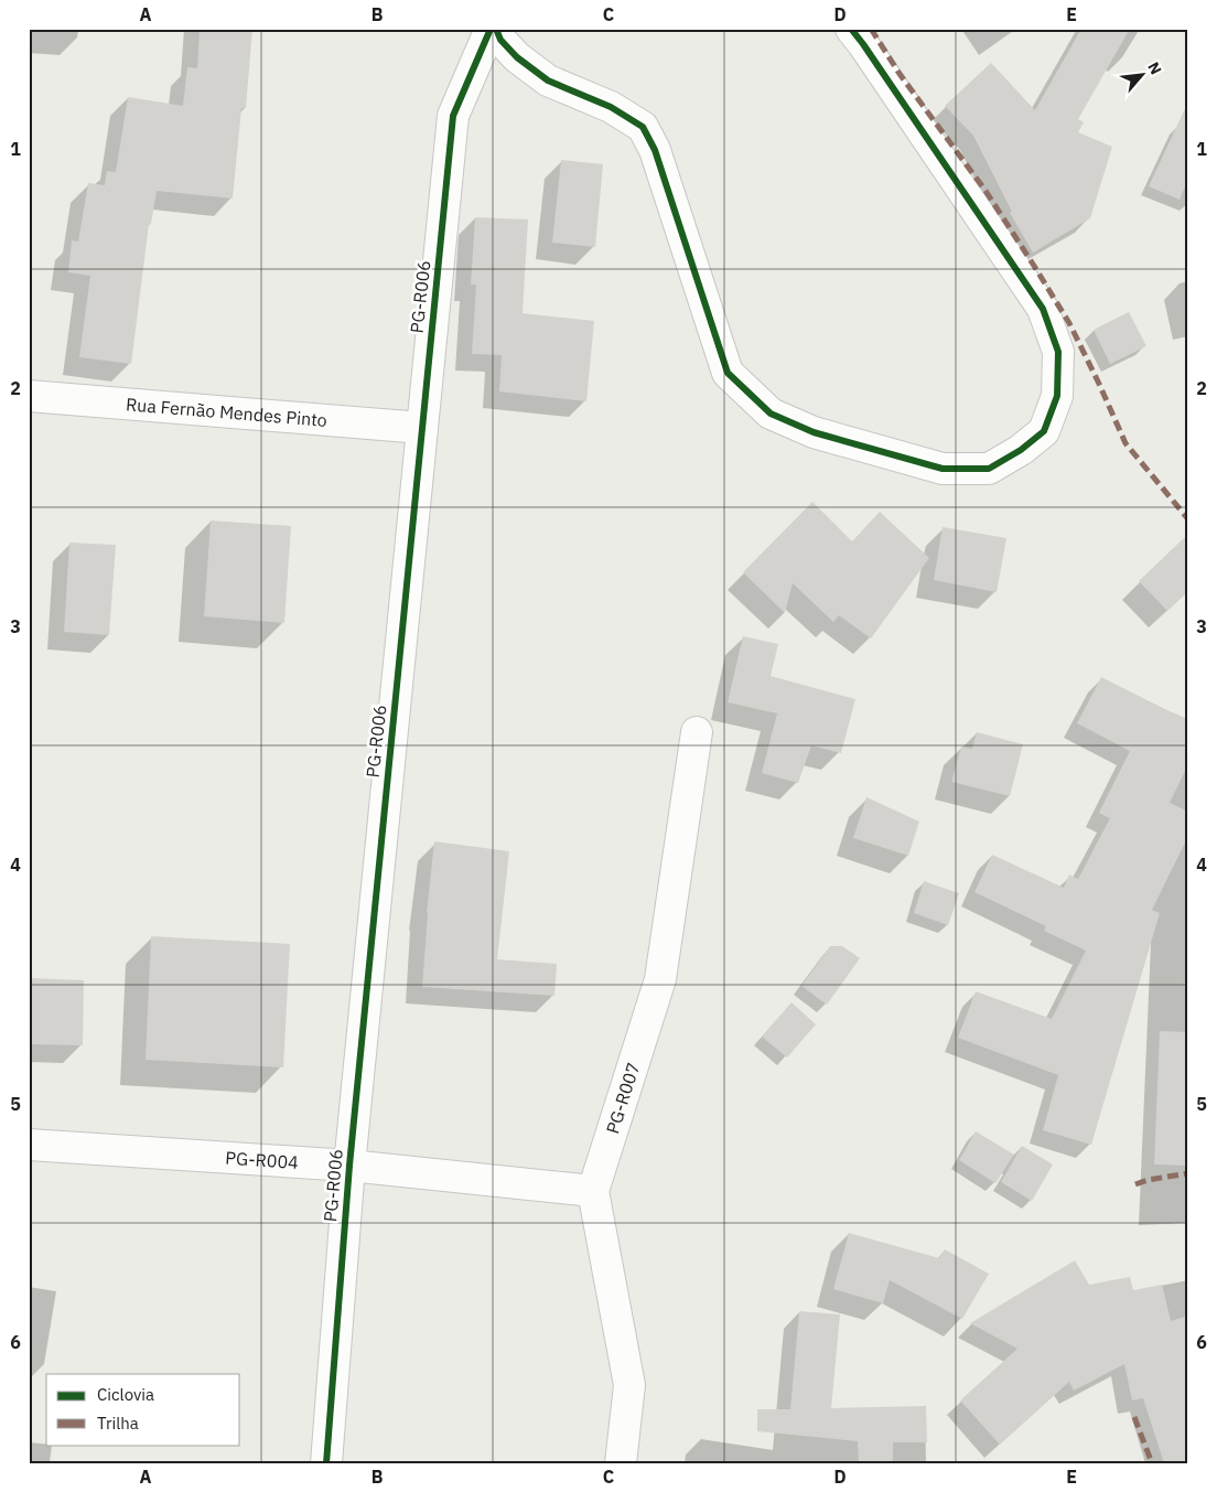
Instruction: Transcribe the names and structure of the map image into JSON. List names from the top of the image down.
{
  "streets": {
    "street": [
      "PG-R006",
      "Rua Fernão Mendes Pinto",
      "PG-R007",
      "PG-R004"
    ]
  },
  "crossings": [
    ["PG-R006", "Rua Fernão Mendes Pinto"],
    ["PG-R006", "PG-R004"],
    ["PG-R007", "PG-R004"]
  ],
  "legend": ["Ciclovia", "Trilha"],
  "north": "top right",
  "grid": {
    "columns": [
      "A",
      "B",
      "C",
      "D",
      "E"
    ],
    "rows": [
      "1",
      "2",
      "3",
      "4",
      "5",
      "6"
    ]
  }
}
